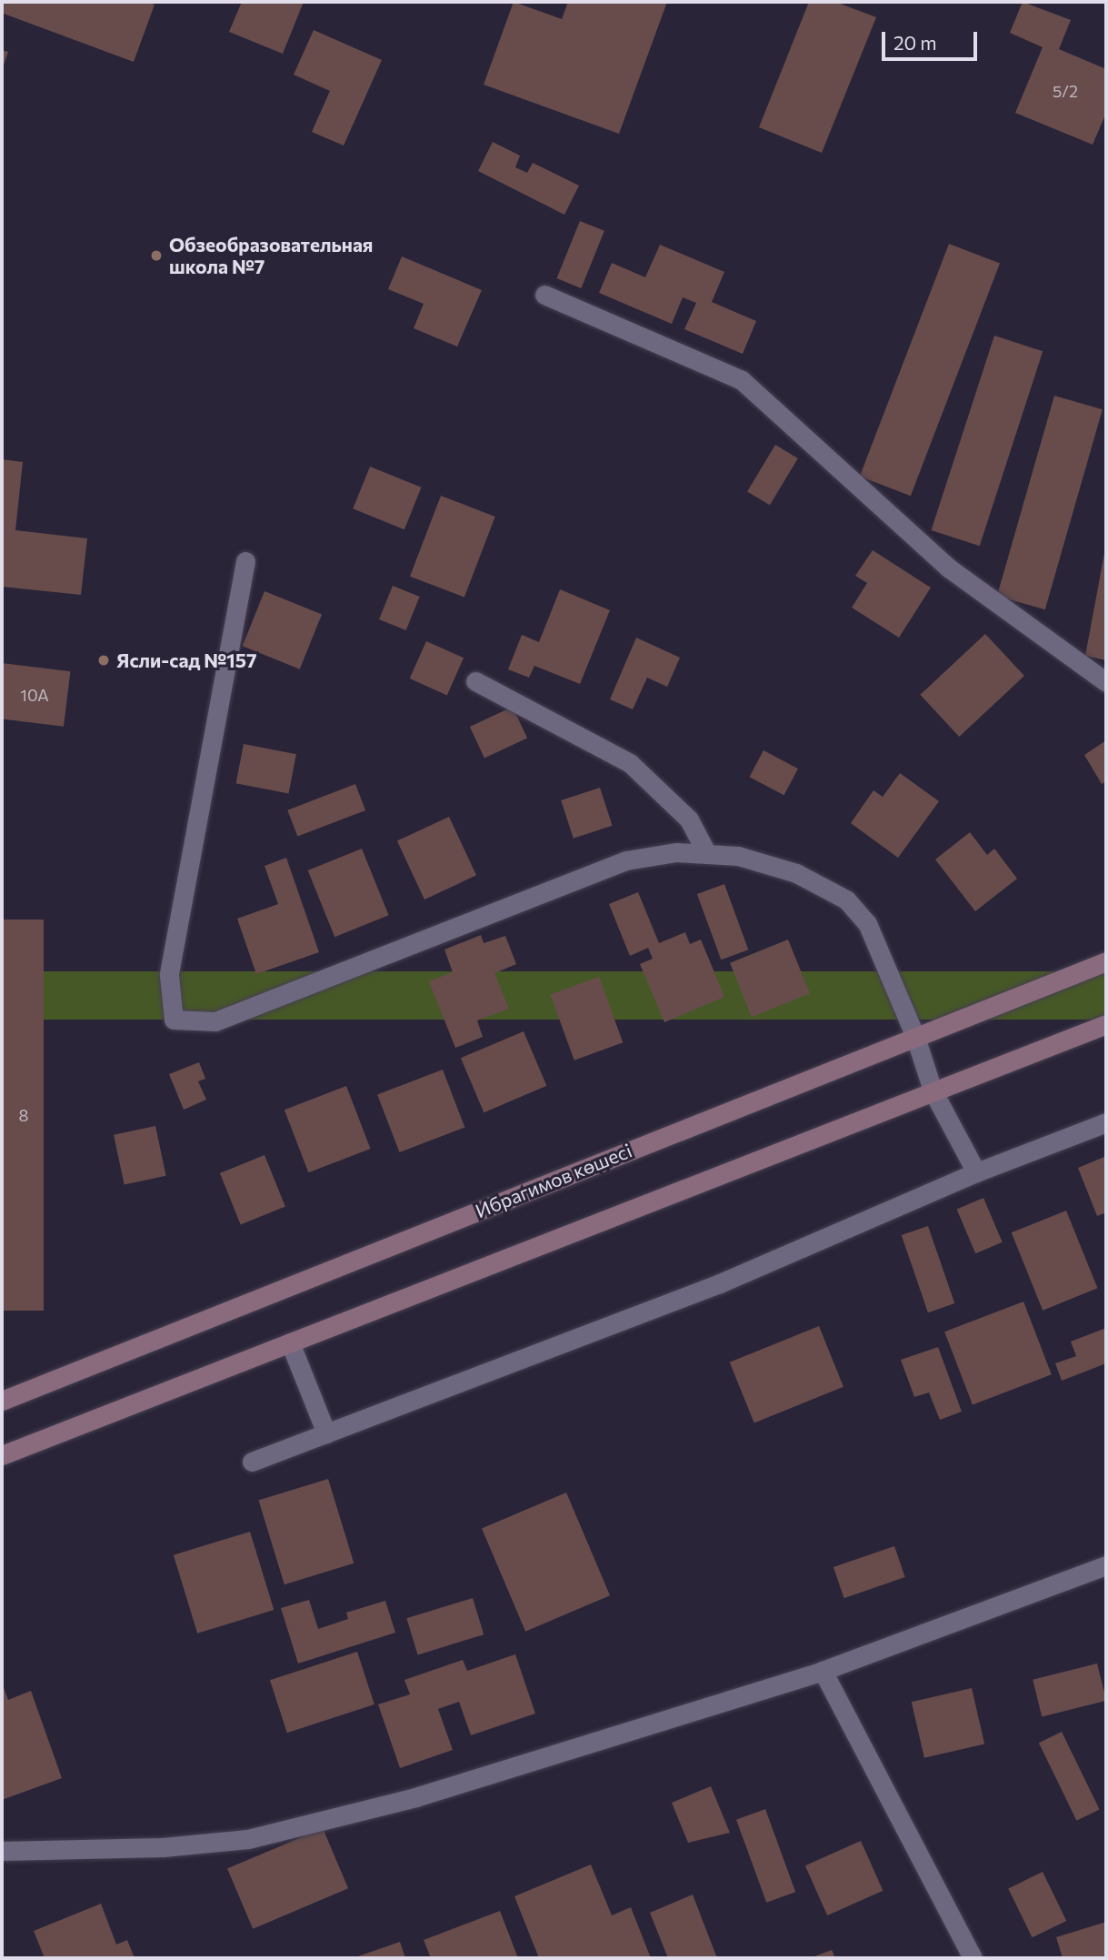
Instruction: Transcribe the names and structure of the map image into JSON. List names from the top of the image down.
{
  "streets": {
    "street": ["Ибрагимов көшесі"]
  },
  "places": ["Обзеобразовательная школа №7", "Ясли-сад №157"],
  "house_numbers": ["5/2", "10А", "8"],
  "scale_bar": "20 m"
}
